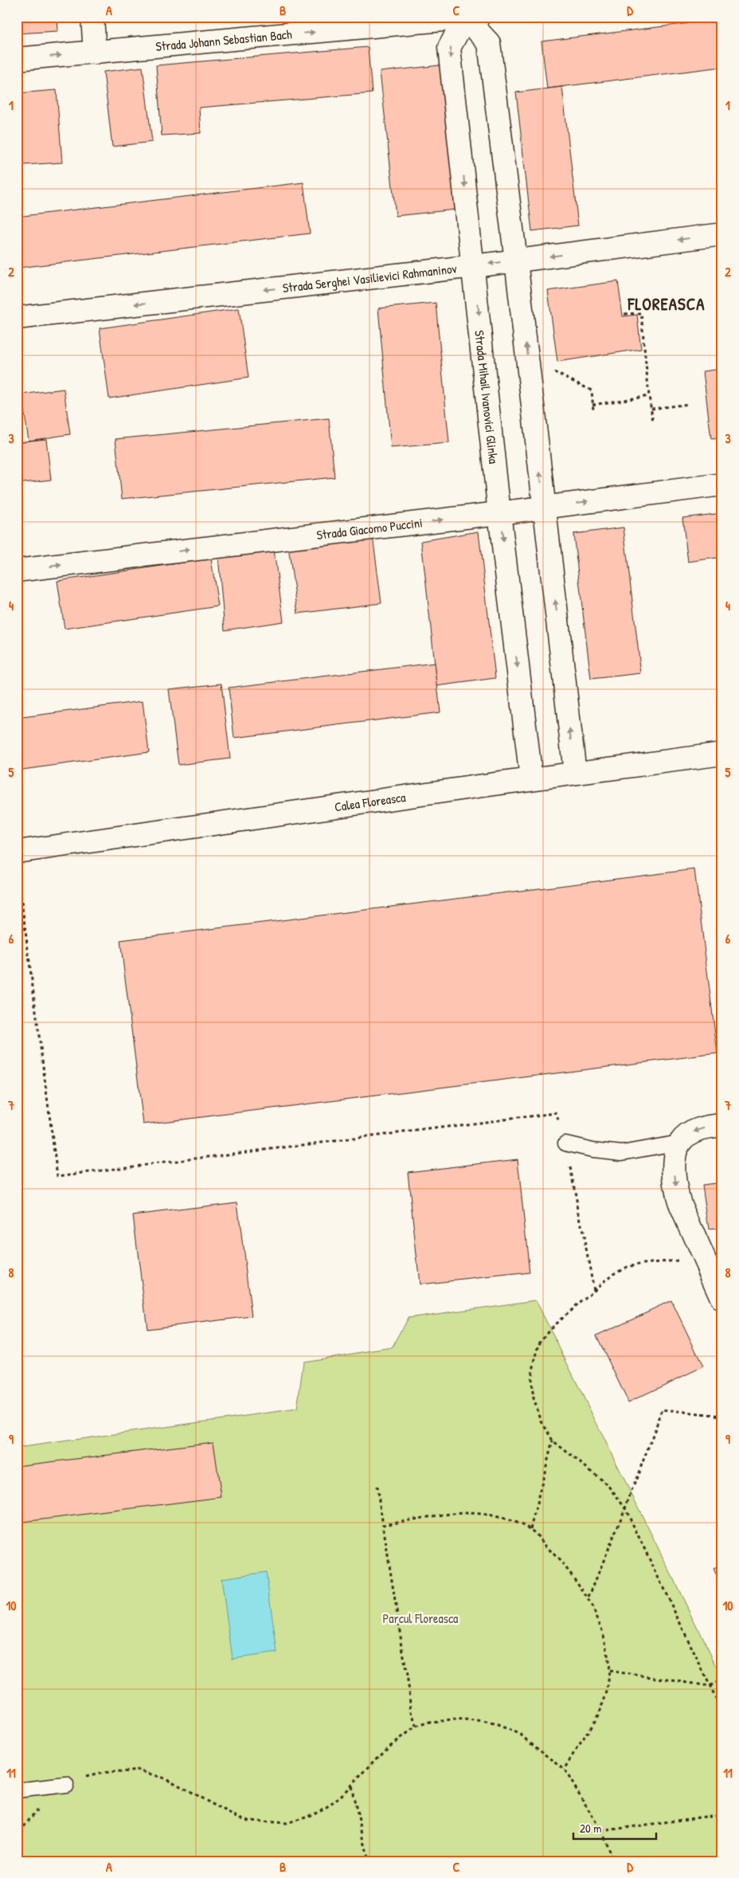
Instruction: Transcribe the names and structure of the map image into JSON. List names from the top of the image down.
{
  "streets": {
    "street": [
      "Strada Johann Sebastian Bach",
      "Strada Serghei Vasilievici Rahmaninov",
      "Strada Mihail Ivanovici Glinka",
      "Strada Giacomo Puccini",
      "Calea Floreasca"
    ]
  },
  "crossings": [
    ["Strada Johann Sebastian Bach", "Strada Mihail Ivanovici Glinka"],
    ["Strada Serghei Vasilievici Rahmaninov", "Strada Mihail Ivanovici Glinka"],
    ["Strada Mihail Ivanovici Glinka", "Strada Giacomo Puccini"],
    ["Strada Mihail Ivanovici Glinka", "Calea Floreasca"]
  ],
  "one_way": ["Strada Johann Sebastian Bach", "Strada Serghei Vasilievici Rahmaninov", "Strada Giacomo Puccini"],
  "districts": ["FLOREASCA"],
  "parks": ["Parcul Floreasca"],
  "scale_bar": "20 m",
  "grid": {
    "columns": [
      "A",
      "B",
      "C",
      "D"
    ],
    "rows": [
      "1",
      "2",
      "3",
      "4",
      "5",
      "6",
      "7",
      "8",
      "9",
      "10",
      "11"
    ]
  }
}
